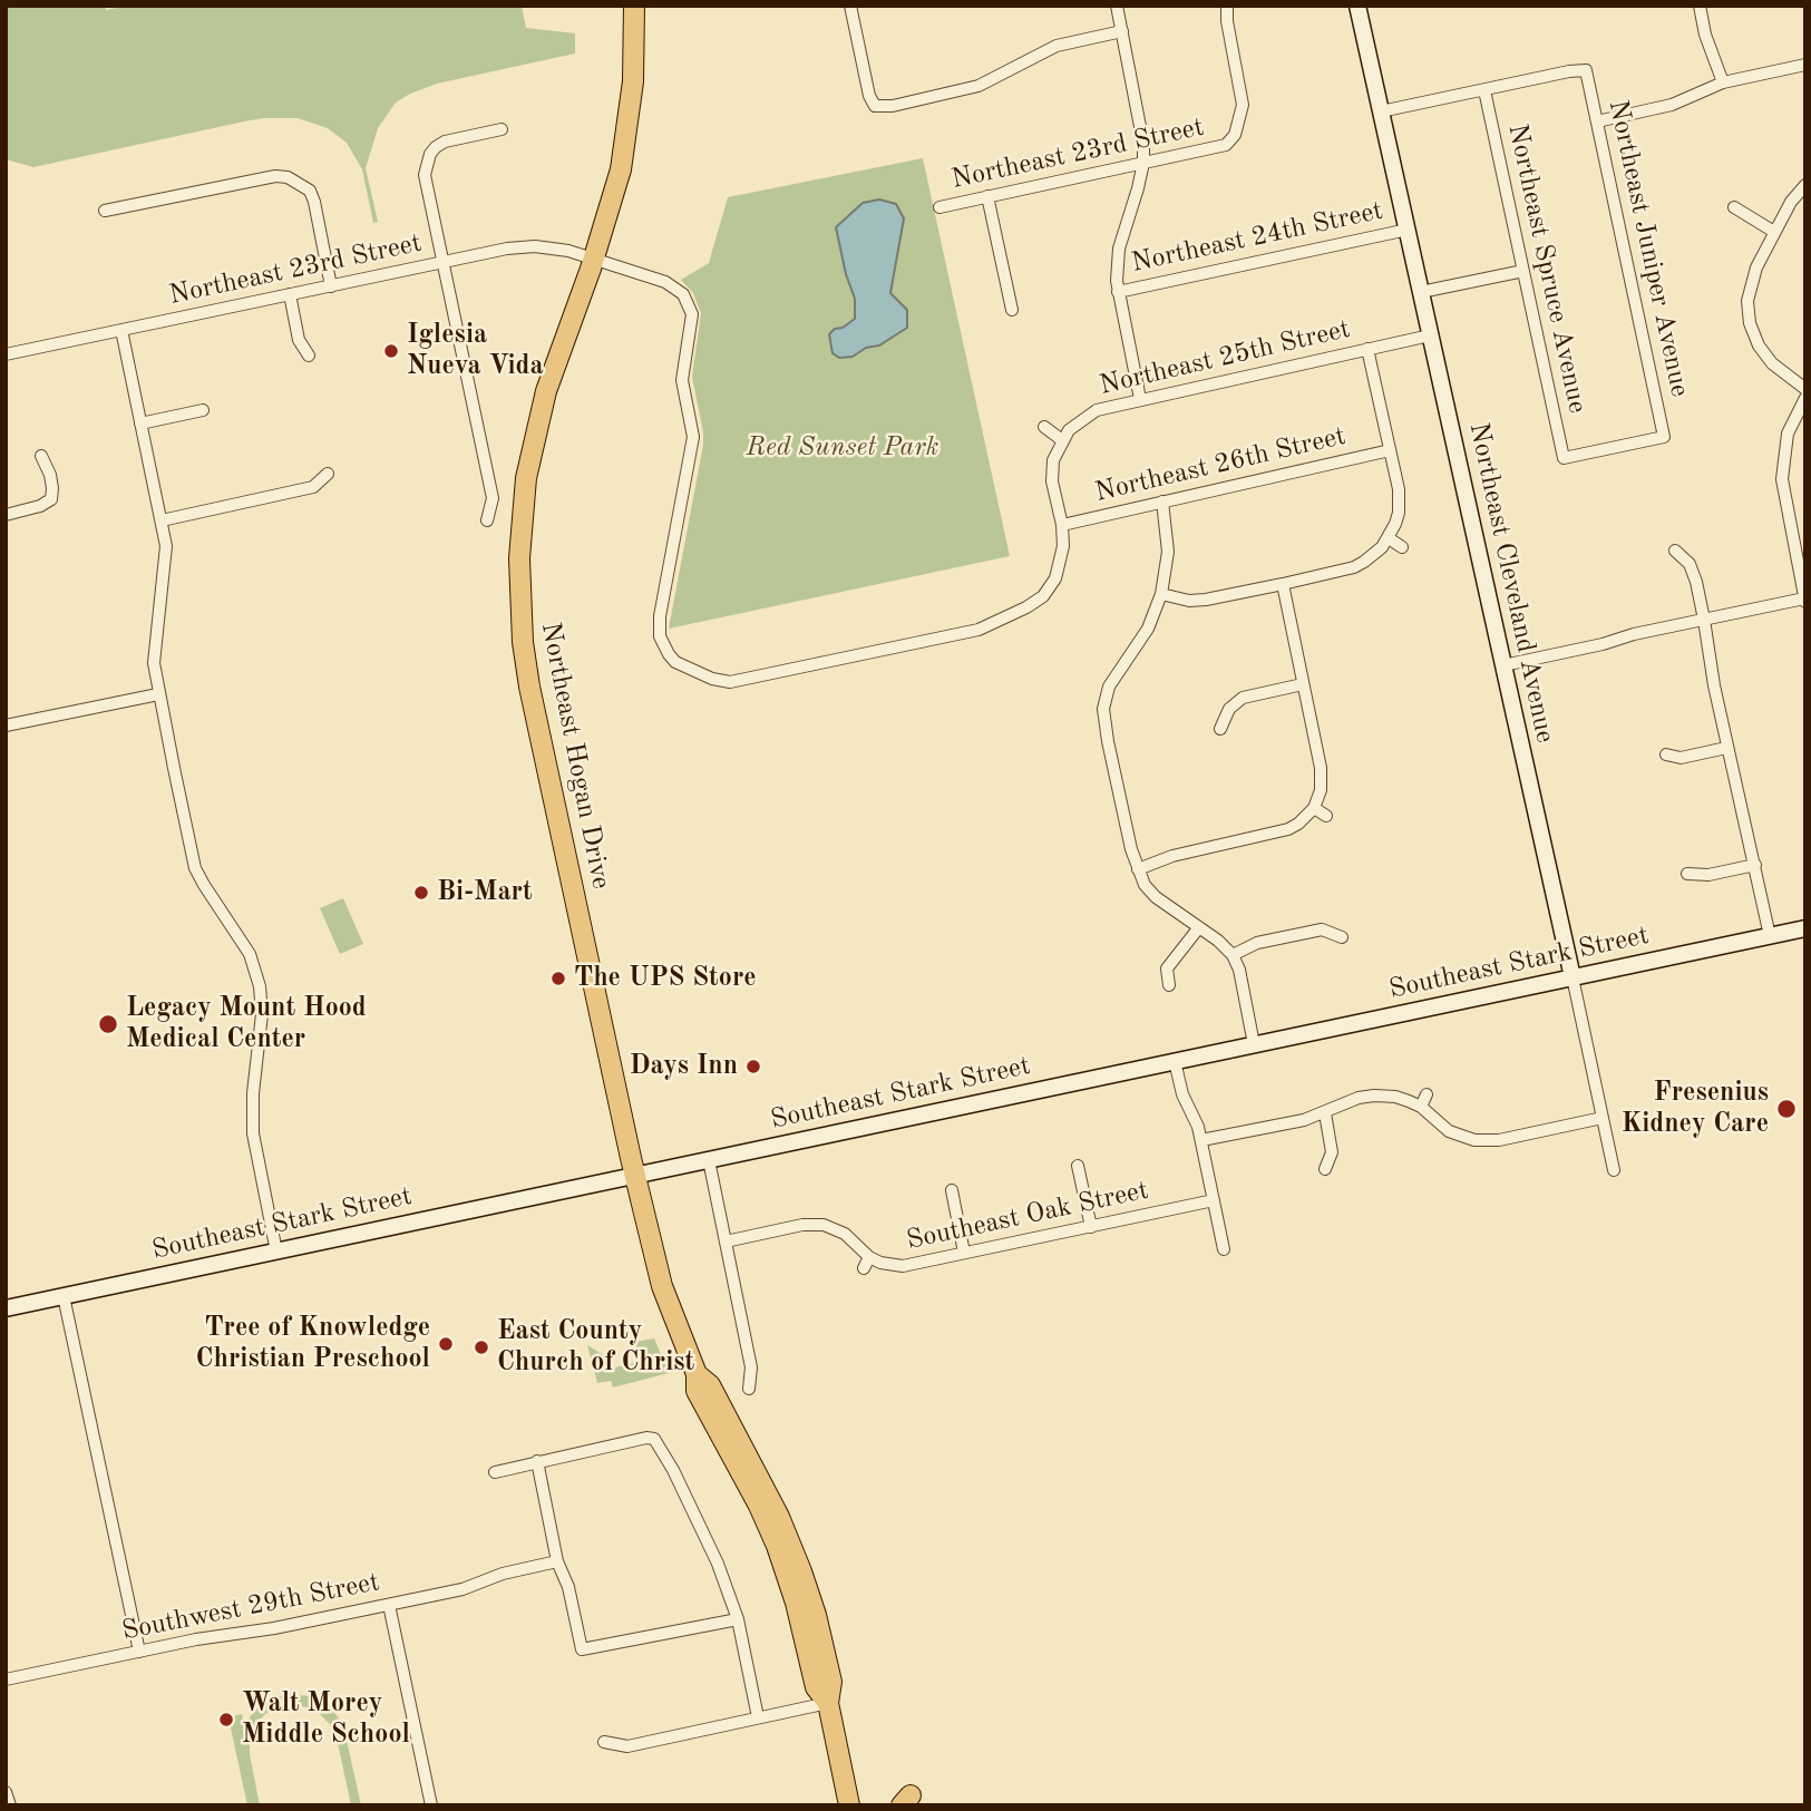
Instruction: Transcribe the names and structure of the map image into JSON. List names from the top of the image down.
{
  "streets": {
    "highway": ["Northeast Hogan Drive"],
    "main road": ["Northeast Cleveland Avenue", "Southeast Stark Street"],
    "street": [
      "Northeast 23rd Street",
      "Northeast 24th Street",
      "Northeast Juniper Avenue",
      "Northeast Spruce Avenue",
      "Northeast 25th Street",
      "Northeast 26th Street",
      "Southeast Oak Street",
      "Southwest 29th Street"
    ]
  },
  "crossings": [
    ["Northeast 23rd Street", "Northeast 26th Street"],
    ["Northeast 23rd Street", "Northeast Hogan Drive"],
    ["Northeast 24th Street", "Northeast Cleveland Avenue"],
    ["Northeast Juniper Avenue", "Northeast Spruce Avenue"],
    ["Northeast 25th Street", "Northeast Cleveland Avenue"],
    ["Northeast Cleveland Avenue", "Southeast Stark Street"],
    ["Northeast Hogan Drive", "Southeast Stark Street"]
  ],
  "parks": ["Red Sunset Park"],
  "places": [
    "Iglesia Nueva Vida",
    "Bi-Mart",
    "The UPS Store",
    "Legacy Mount Hood Medical Center",
    "Days Inn",
    "Fresenius Kidney Care",
    "Tree of Knowledge Christian Preschool",
    "East County Church of Christ",
    "Walt Morey Middle School"
  ]
}
